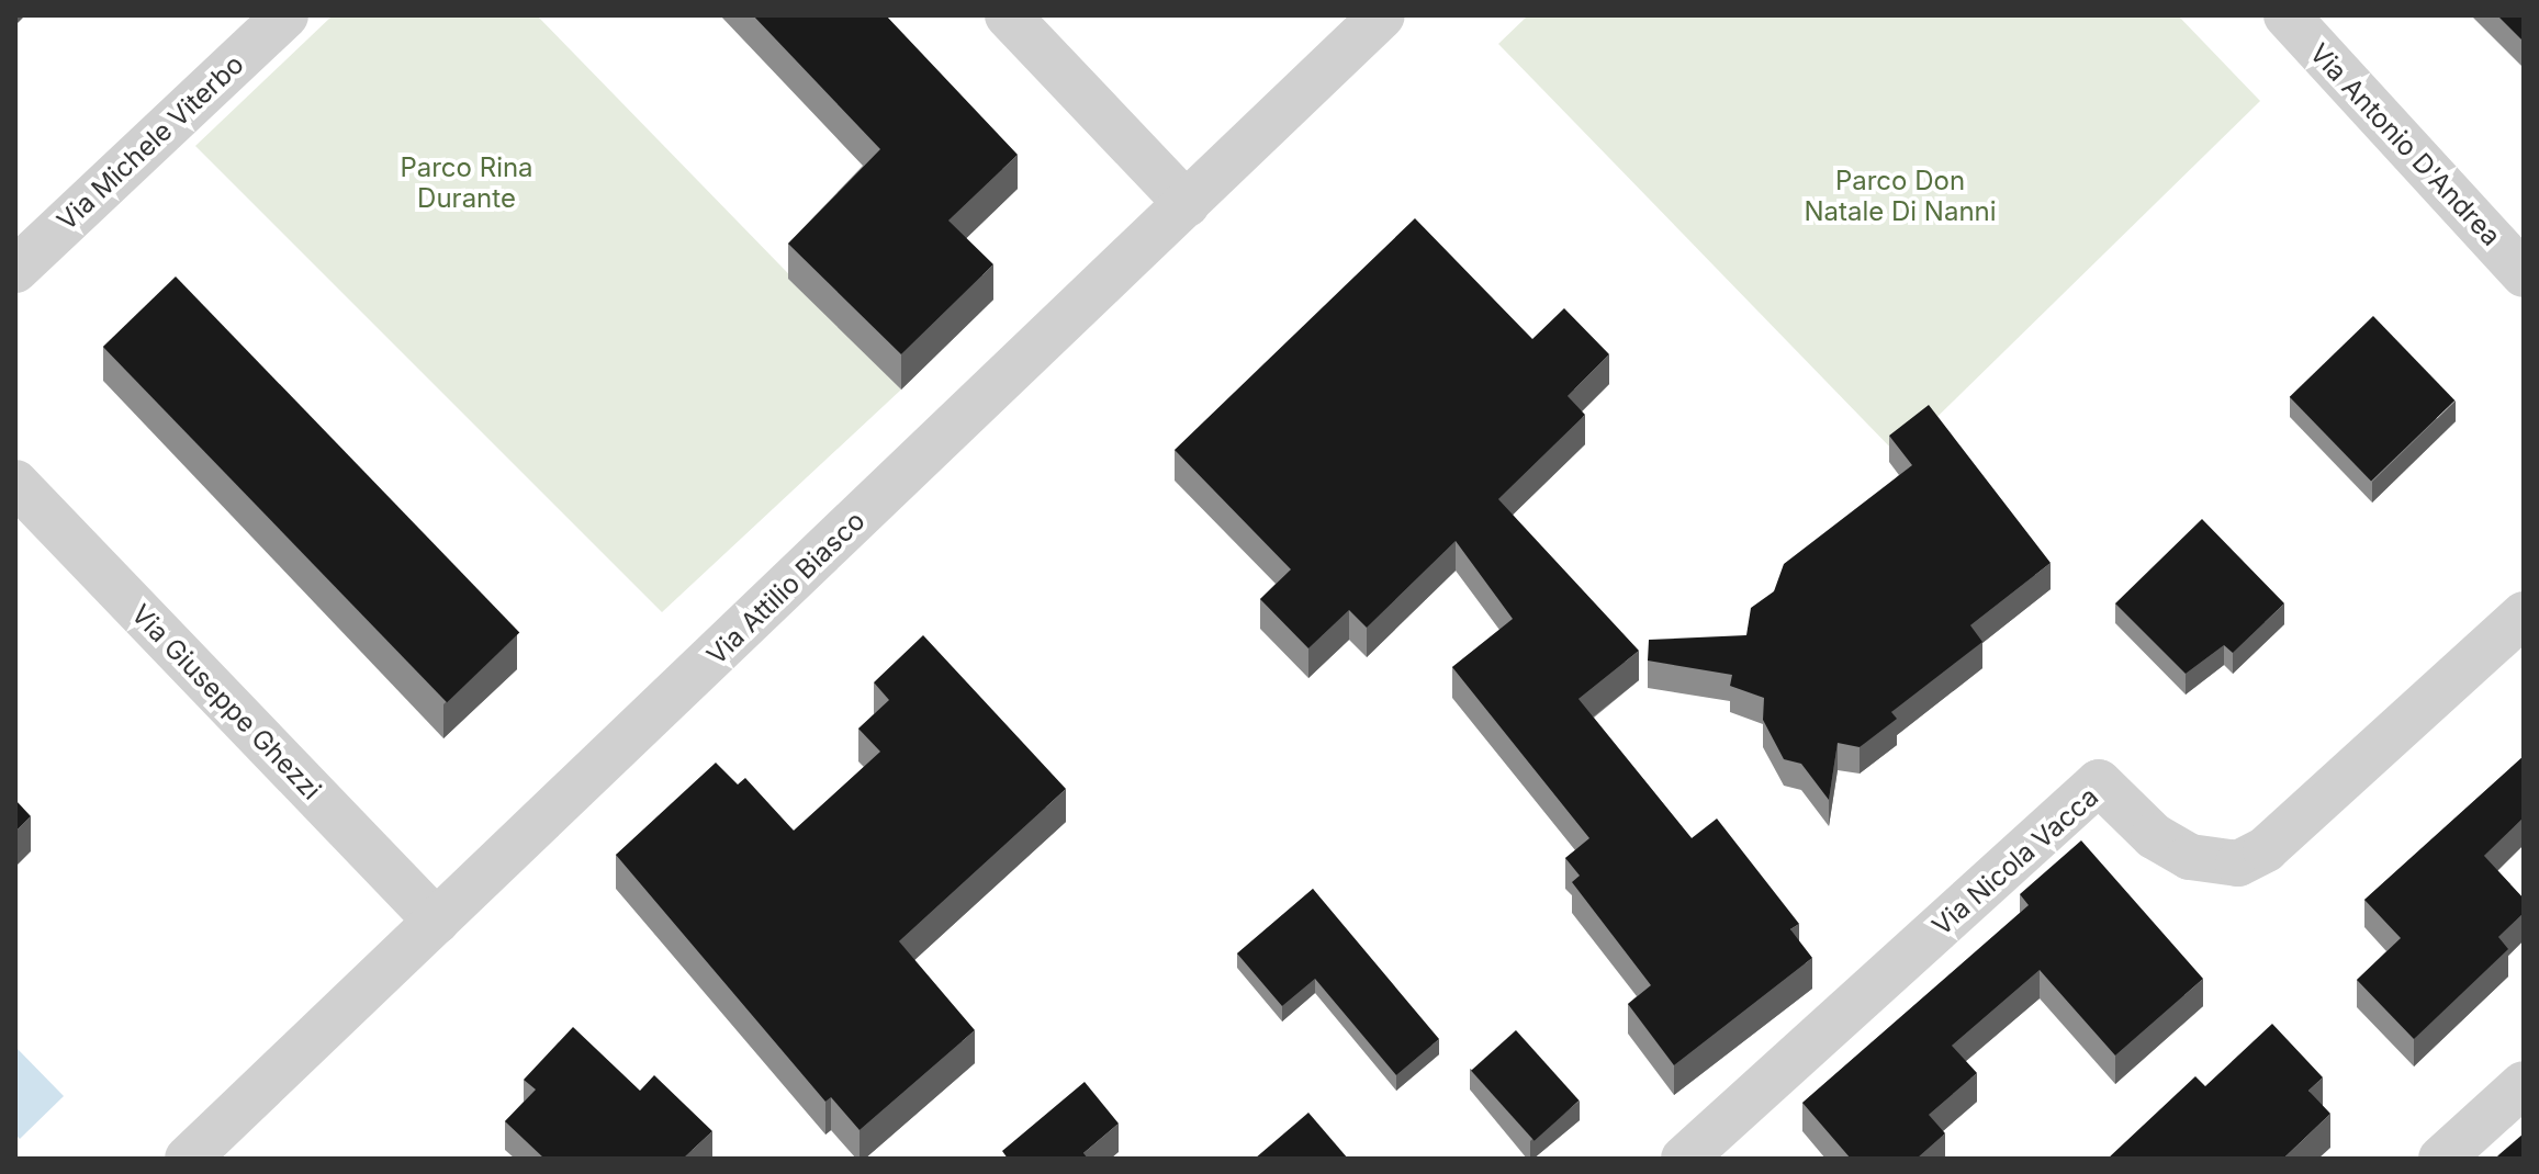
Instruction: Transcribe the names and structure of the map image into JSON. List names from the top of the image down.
{
  "streets": {
    "street": [
      "Via Michele Viterbo",
      "Via Antonio D'Andrea",
      "Via Attilio Biasco",
      "Via Giuseppe Ghezzi",
      "Via Nicola Vacca"
    ]
  },
  "crossings": [
    ["Via Attilio Biasco", "Via Giuseppe Ghezzi"]
  ],
  "parks": ["Parco Rina Durante", "Parco Don Natale Di Nanni"]
}
